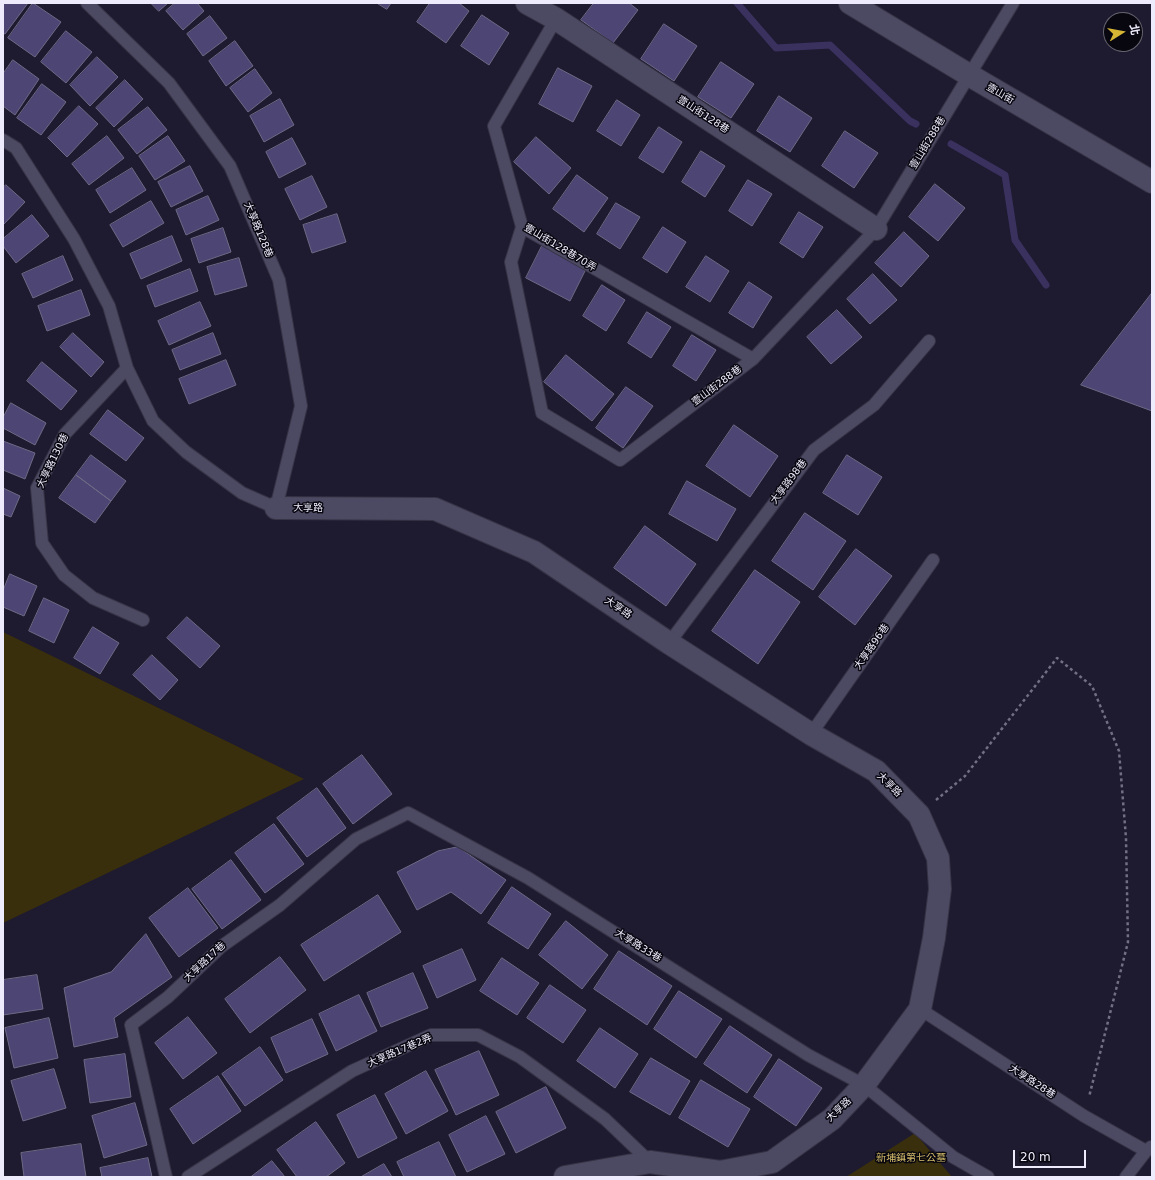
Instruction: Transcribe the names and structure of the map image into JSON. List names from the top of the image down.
{
  "streets": {
    "street": ["壹山街", "壹山街128巷", "大享路"],
    "lane": [
      "壹山街288巷",
      "大享路128巷",
      "壹山街128巷70弄",
      "大享路130巷",
      "大享路98巷",
      "大享路96巷",
      "大享路33巷",
      "大享路17巷",
      "大享路17巷2弄",
      "大享路28巷"
    ]
  },
  "crossings": [
    ["壹山街", "壹山街288巷"],
    ["壹山街128巷", "壹山街288巷"],
    ["壹山街128巷", "壹山街128巷70弄"],
    ["壹山街288巷", "壹山街128巷70弄"],
    ["大享路128巷", "大享路"],
    ["大享路98巷", "大享路"],
    ["大享路", "大享路96巷"],
    ["大享路", "大享路33巷"],
    ["大享路", "大享路17巷2弄"],
    ["大享路", "大享路28巷"],
    ["大享路33巷", "大享路17巷"]
  ],
  "parks": ["新埔鎮第七公墓"],
  "scale_bar": "20 m",
  "north": "right"
}
